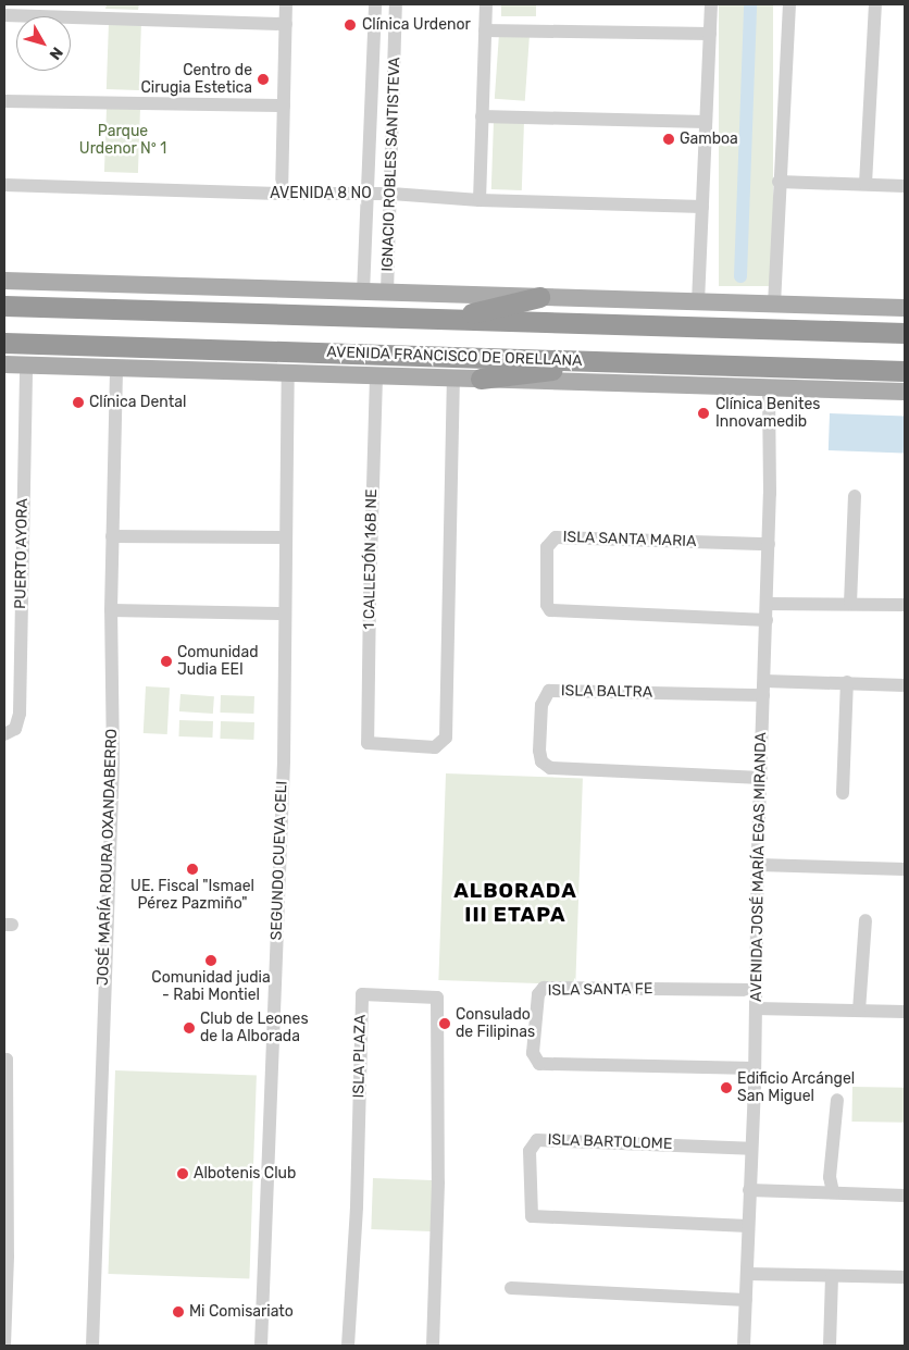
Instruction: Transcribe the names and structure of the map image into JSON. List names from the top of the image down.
{
  "streets": {
    "highway": ["AVENIDA FRANCISCO DE ORELLANA"],
    "street": [
      "IGNACIO ROBLES SANTISTEVA",
      "AVENIDA 8 NO",
      "ISLA SANTA MARIA",
      "PUERTO AYORA",
      "1 CALLEJÓN 16B NE",
      "ISLA BALTRA",
      "JOSÉ MARÍA ROURA OXANDABERRO",
      "SEGUNDO CUEVA CELI",
      "AVENIDA JOSÉ MARÍA EGAS MIRANDA",
      "ISLA SANTA FE",
      "ISLA PLAZA",
      "ISLA BARTOLOME"
    ]
  },
  "crossings": [
    ["IGNACIO ROBLES SANTISTEVA", "AVENIDA 8 NO"],
    ["AVENIDA FRANCISCO DE ORELLANA", "PUERTO AYORA"],
    ["AVENIDA FRANCISCO DE ORELLANA", "1 CALLEJÓN 16B NE"],
    ["AVENIDA FRANCISCO DE ORELLANA", "JOSÉ MARÍA ROURA OXANDABERRO"],
    ["AVENIDA FRANCISCO DE ORELLANA", "SEGUNDO CUEVA CELI"],
    ["AVENIDA FRANCISCO DE ORELLANA", "AVENIDA JOSÉ MARÍA EGAS MIRANDA"],
    ["ISLA SANTA MARIA", "AVENIDA JOSÉ MARÍA EGAS MIRANDA"],
    ["ISLA BALTRA", "AVENIDA JOSÉ MARÍA EGAS MIRANDA"],
    ["AVENIDA JOSÉ MARÍA EGAS MIRANDA", "ISLA SANTA FE"],
    ["AVENIDA JOSÉ MARÍA EGAS MIRANDA", "ISLA BARTOLOME"]
  ],
  "districts": ["ALBORADA III ETAPA"],
  "parks": ["Parque Urdenor Nº 1"],
  "places": [
    "Clínica Urdenor",
    "Centro de Cirugia Estetica",
    "Gamboa",
    "Clínica Dental",
    "Clínica Benites Innovamedib",
    "Comunidad Judia EEI",
    "UE. Fiscal \"Ismael Pérez Pazmiño\"",
    "Comunidad judia - Rabi Montiel",
    "Consulado de Filipinas",
    "Club de Leones de la Alborada",
    "Edificio Arcángel San Miguel",
    "Albotenis Club",
    "Mi Comisariato"
  ],
  "north": "bottom right"
}
